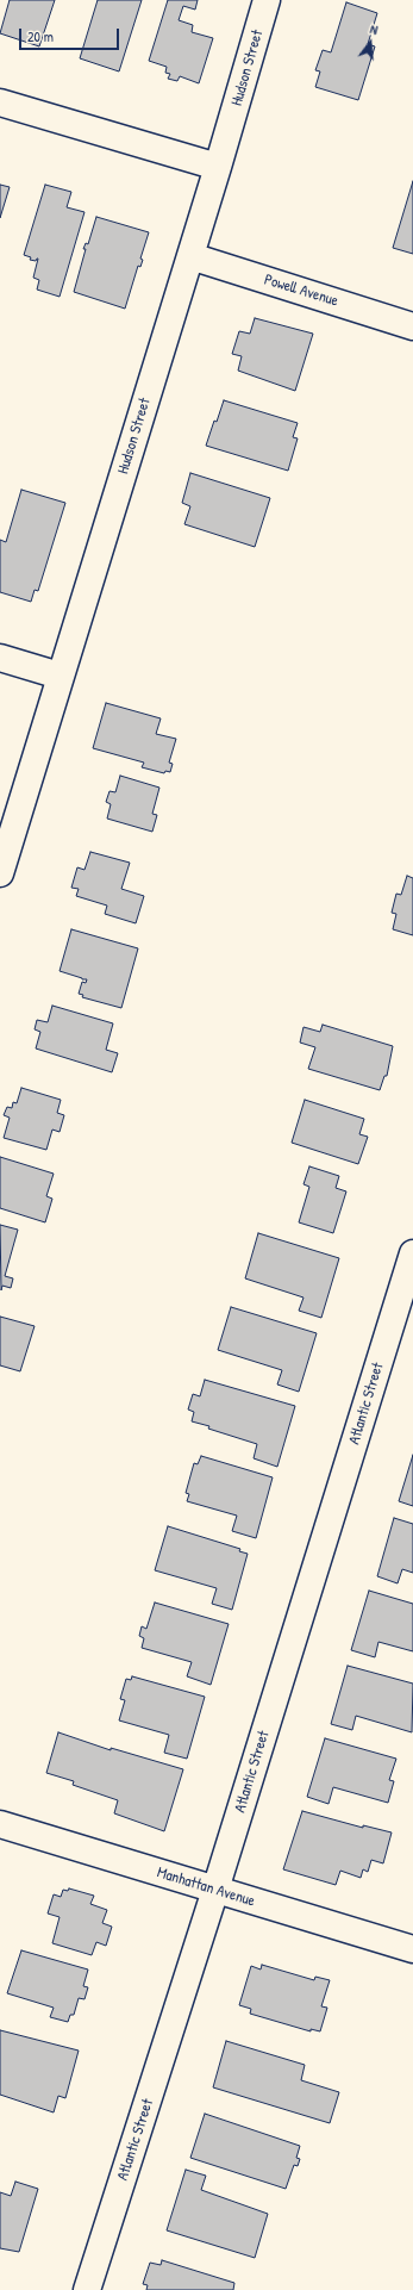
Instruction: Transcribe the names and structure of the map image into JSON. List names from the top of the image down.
{
  "streets": {
    "street": [
      "Hudson Street",
      "Powell Avenue",
      "Atlantic Street",
      "Manhattan Avenue"
    ]
  },
  "crossings": [
    ["Hudson Street", "Powell Avenue"],
    ["Atlantic Street", "Manhattan Avenue"]
  ],
  "scale_bar": "20 m",
  "north": "top"
}
